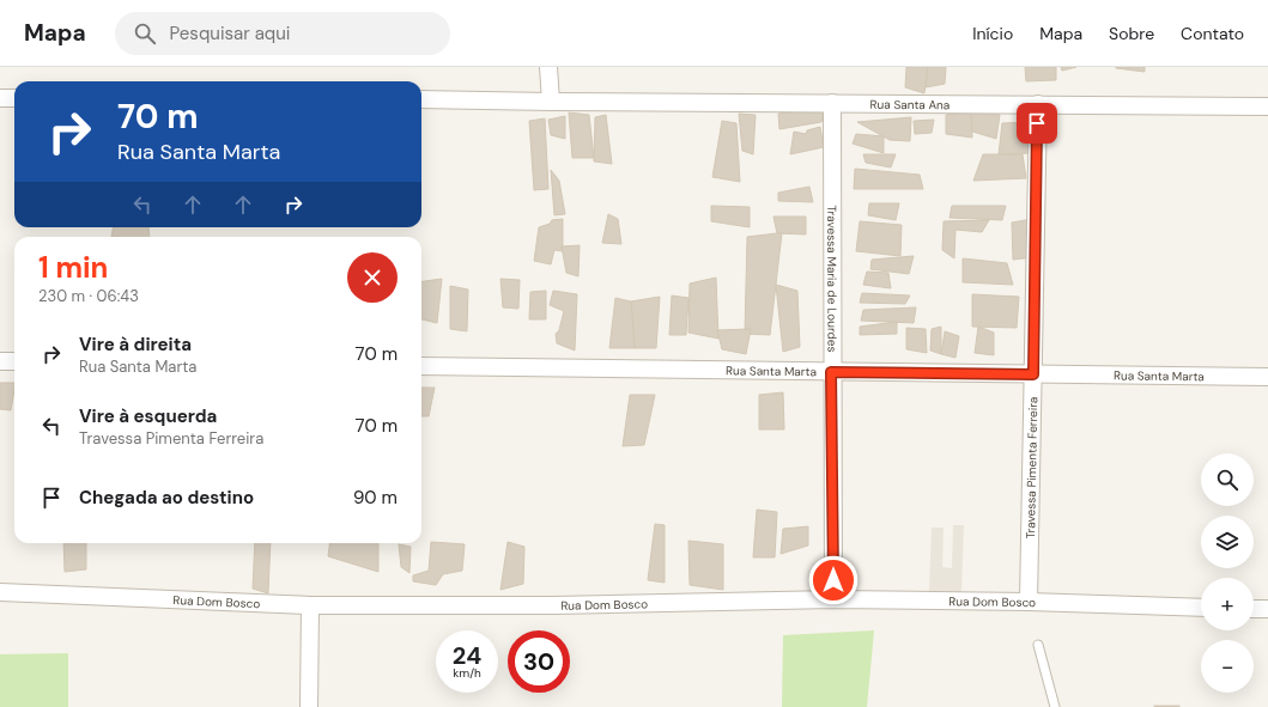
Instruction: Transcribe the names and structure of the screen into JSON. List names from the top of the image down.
{
  "streets": {
    "street": [
      "Rua Santa Ana",
      "Travessa Maria de Lourdes",
      "Rua Santa Marta",
      "Travessa Pimenta Ferreira",
      "Rua Dom Bosco"
    ]
  },
  "crossings": [
    ["Rua Santa Ana", "Travessa Maria de Lourdes"],
    ["Rua Santa Ana", "Travessa Pimenta Ferreira"],
    ["Travessa Maria de Lourdes", "Rua Santa Marta"],
    ["Travessa Maria de Lourdes", "Rua Dom Bosco"],
    ["Rua Santa Marta", "Travessa Pimenta Ferreira"],
    ["Travessa Pimenta Ferreira", "Rua Dom Bosco"]
  ],
  "page": {
    "header": "Mapa",
    "search": "Pesquisar aqui",
    "nav": [
      "Início",
      "Mapa",
      "Sobre",
      "Contato"
    ],
    "turn": ["70 m", "Rua Santa Marta"],
    "heading": ["1 min", "230 m · 06:43"],
    "list": [
      {
        "name": "Vire à direita",
        "note": "Rua Santa Marta",
        "value": "70 m"
      },
      {
        "name": "Vire à esquerda",
        "note": "Travessa Pimenta Ferreira",
        "value": "70 m"
      },
      {
        "name": "Chegada ao destino",
        "value": "90 m"
      }
    ],
    "map_buttons": ["+", "−"],
    "speed": "24 km/h",
    "limit": "30"
  }
}
